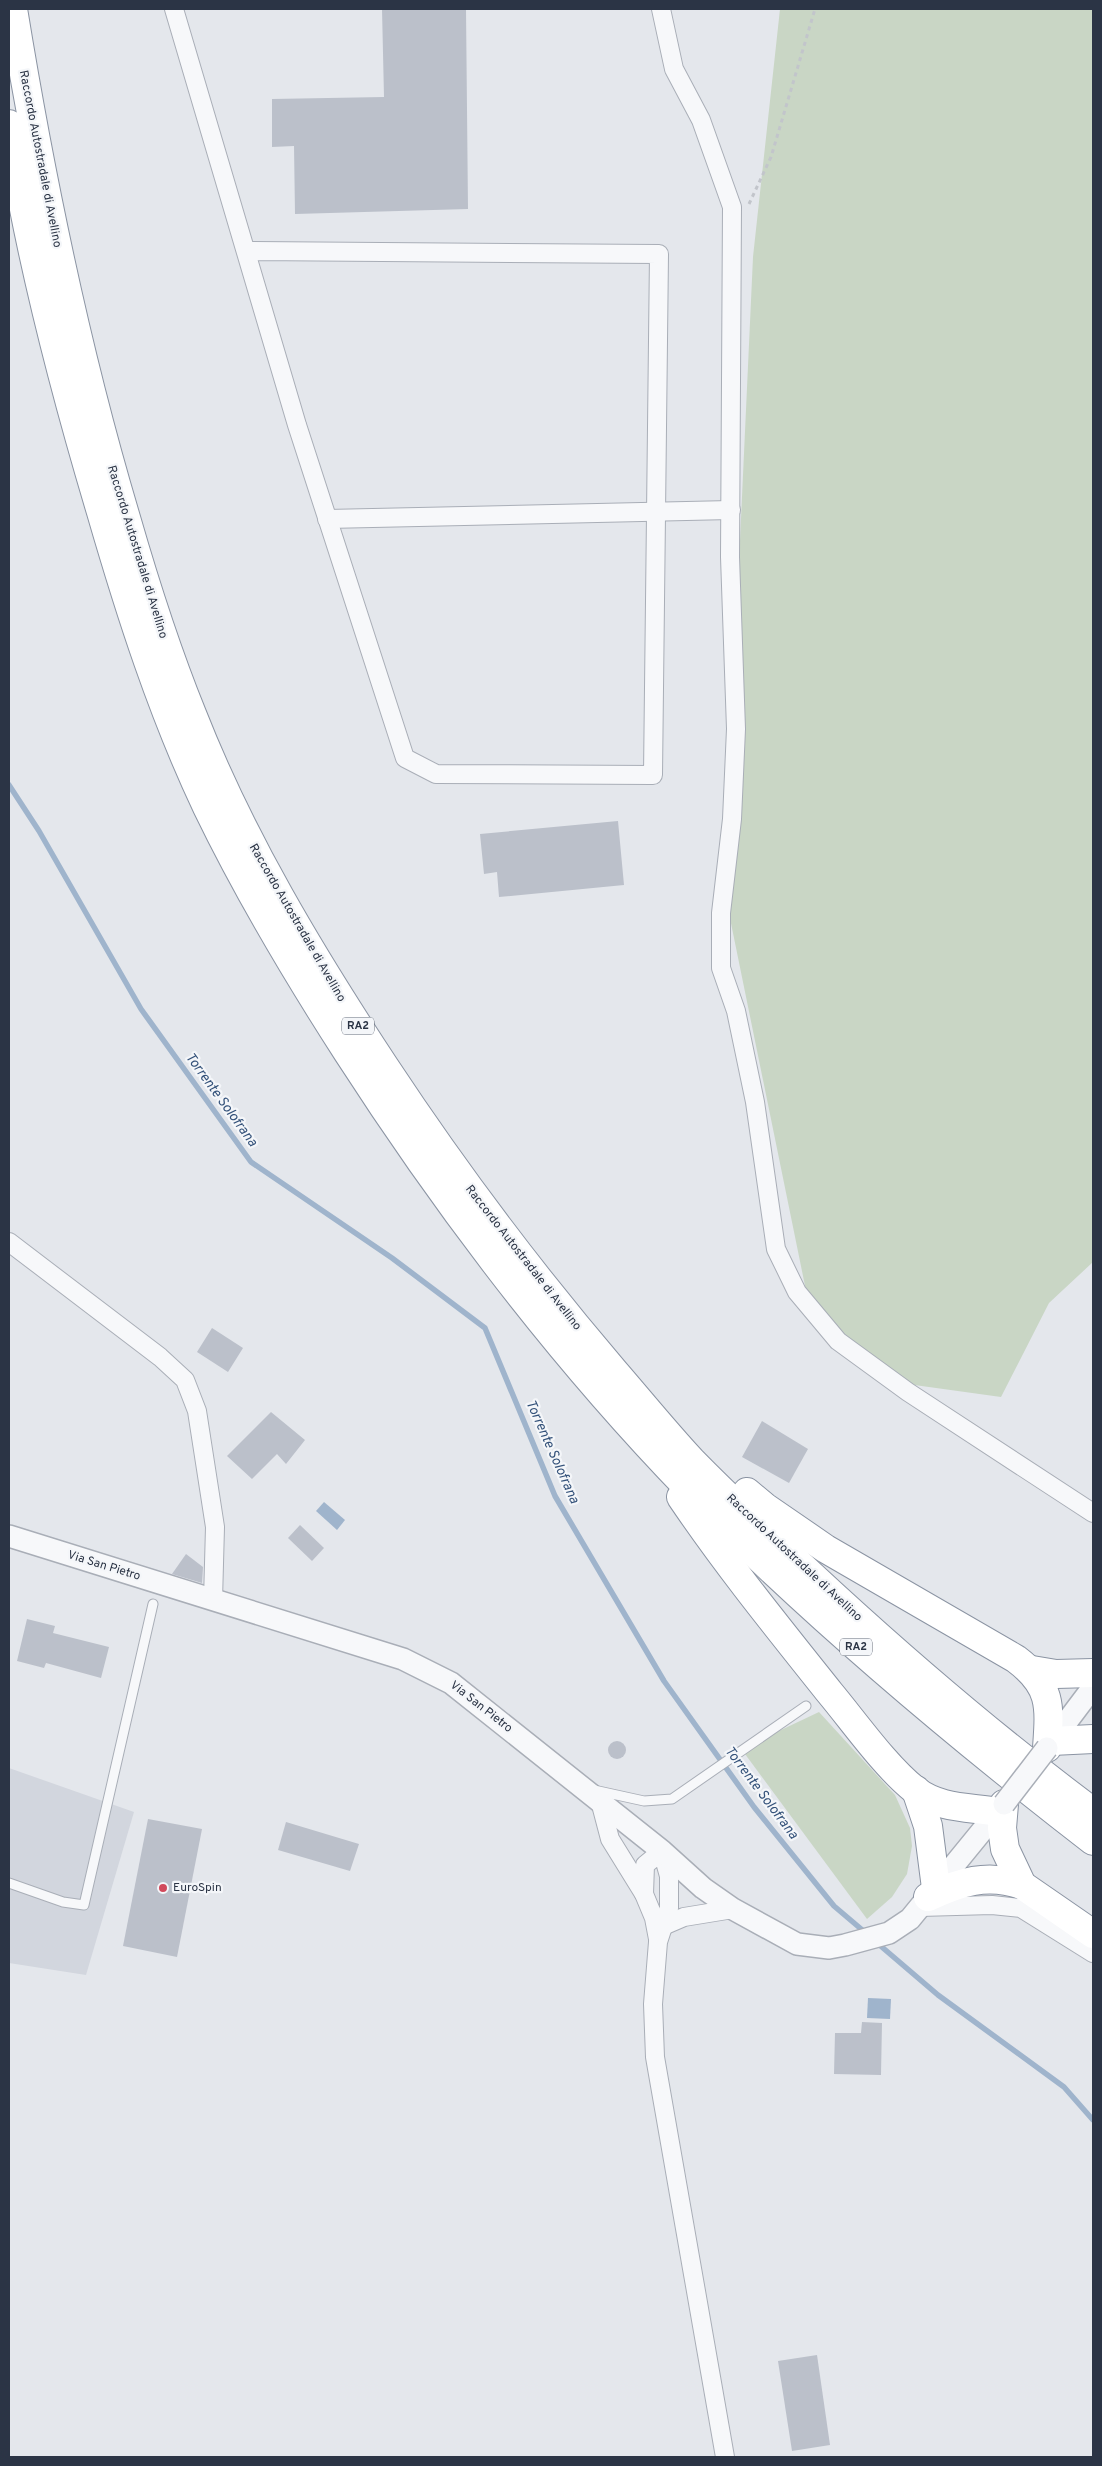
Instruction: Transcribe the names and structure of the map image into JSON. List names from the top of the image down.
{
  "streets": {
    "highway": ["Raccordo Autostradale di Avellino", "RA2"],
    "street": ["Via San Pietro"]
  },
  "water": ["Torrente Solofrana"],
  "places": ["EuroSpin"]
}
